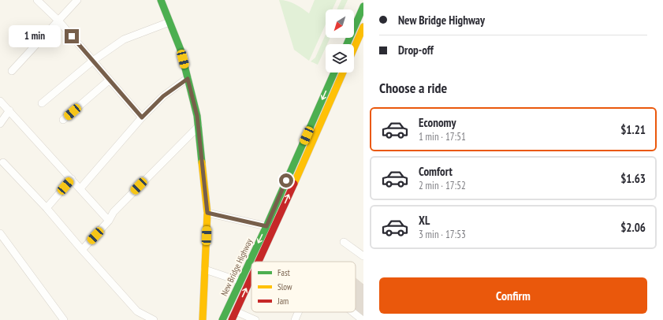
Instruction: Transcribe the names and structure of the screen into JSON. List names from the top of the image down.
{
  "streets": {
    "main road": ["New Bridge Highway"]
  },
  "legend": ["Fast", "Slow", "Jam"],
  "north": "bottom left",
  "page": {
    "banner": ["New Bridge Highway", "Drop-off"],
    "bubble": "1 min",
    "heading": "Choose a ride",
    "list": [
      {
        "name": "Economy",
        "note": "1 min · 17:51",
        "value": "$1.21"
      },
      {
        "name": "Comfort",
        "note": "2 min · 17:52",
        "value": "$1.63"
      },
      {
        "name": "XL",
        "note": "3 min · 17:53",
        "value": "$2.06"
      }
    ],
    "buttons": "Confirm"
  }
}
